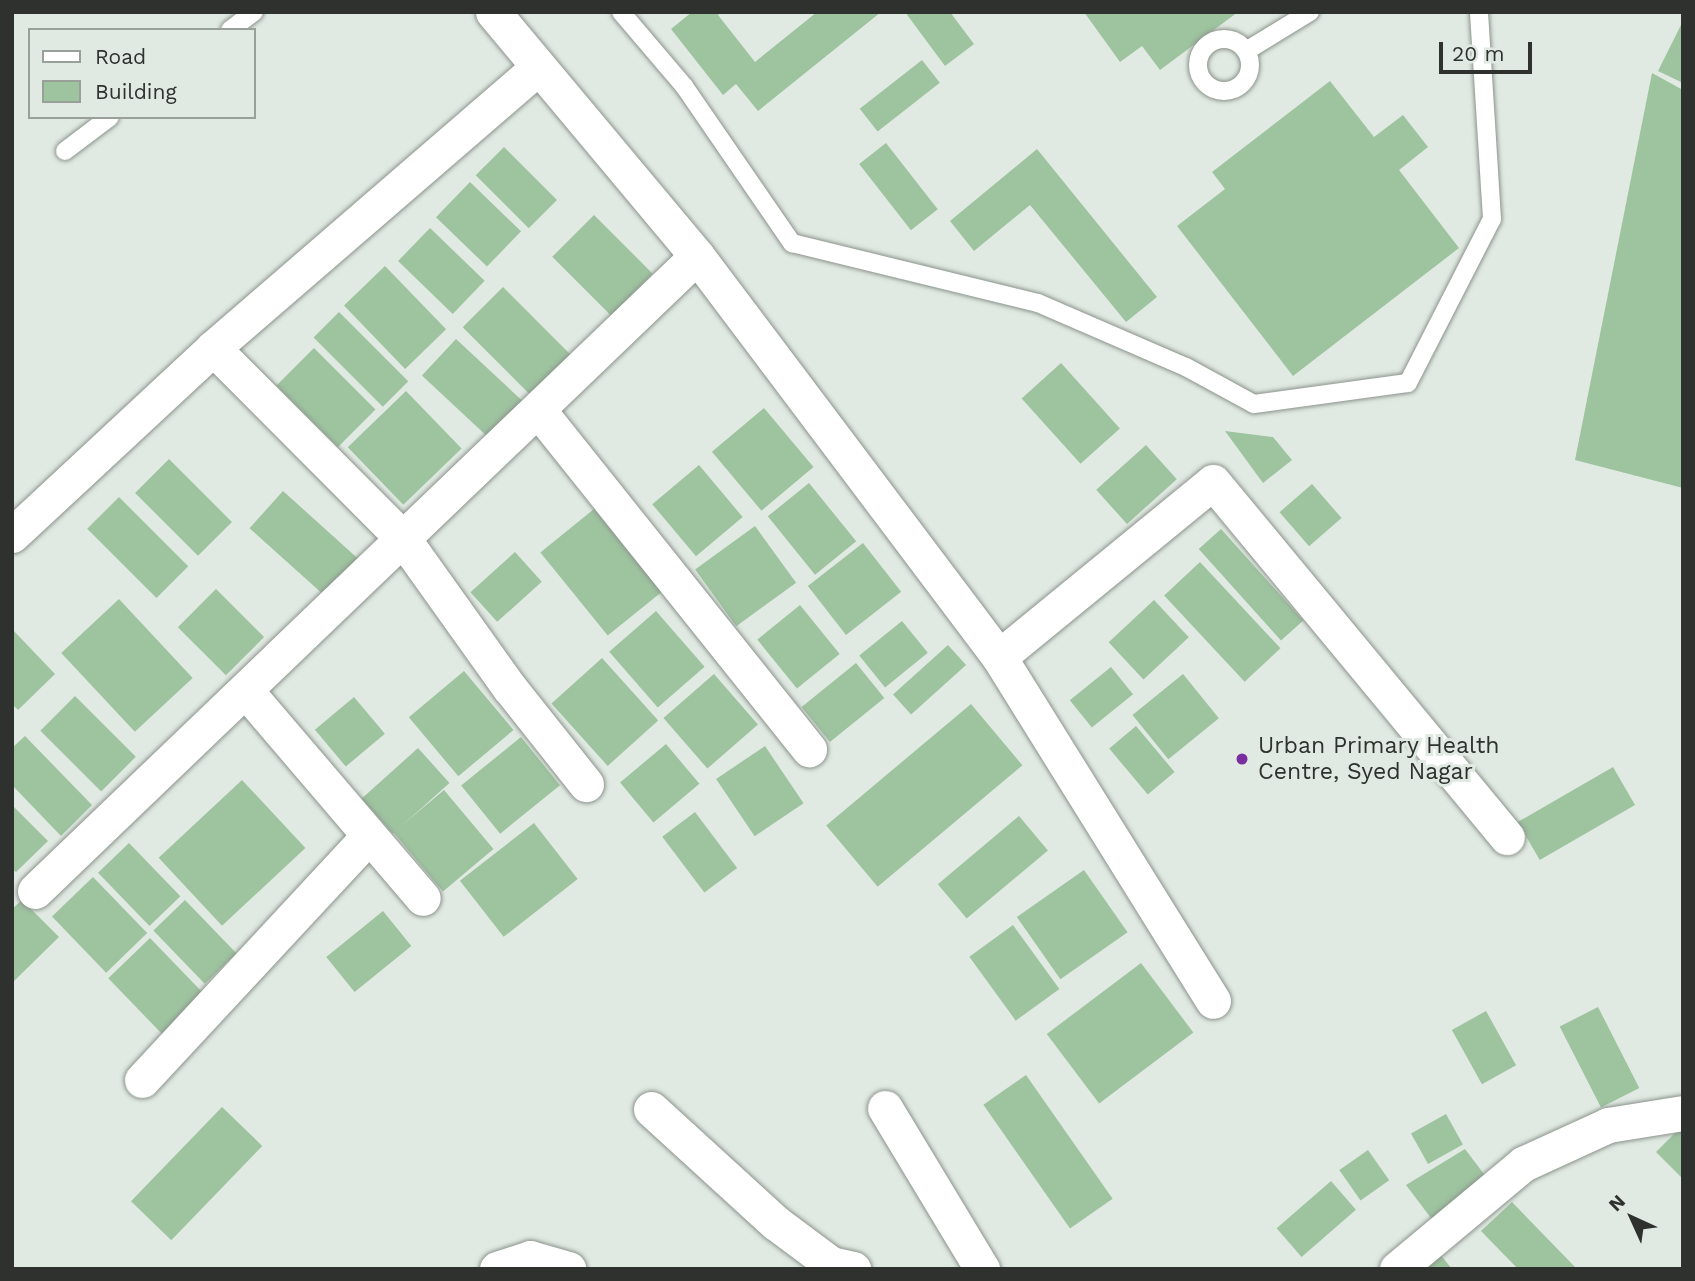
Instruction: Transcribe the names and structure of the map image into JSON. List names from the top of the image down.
{
  "places": ["Urban Primary Health Centre, Syed Nagar"],
  "legend": ["Road", "Building"],
  "scale_bar": "20 m",
  "north": "top left"
}
